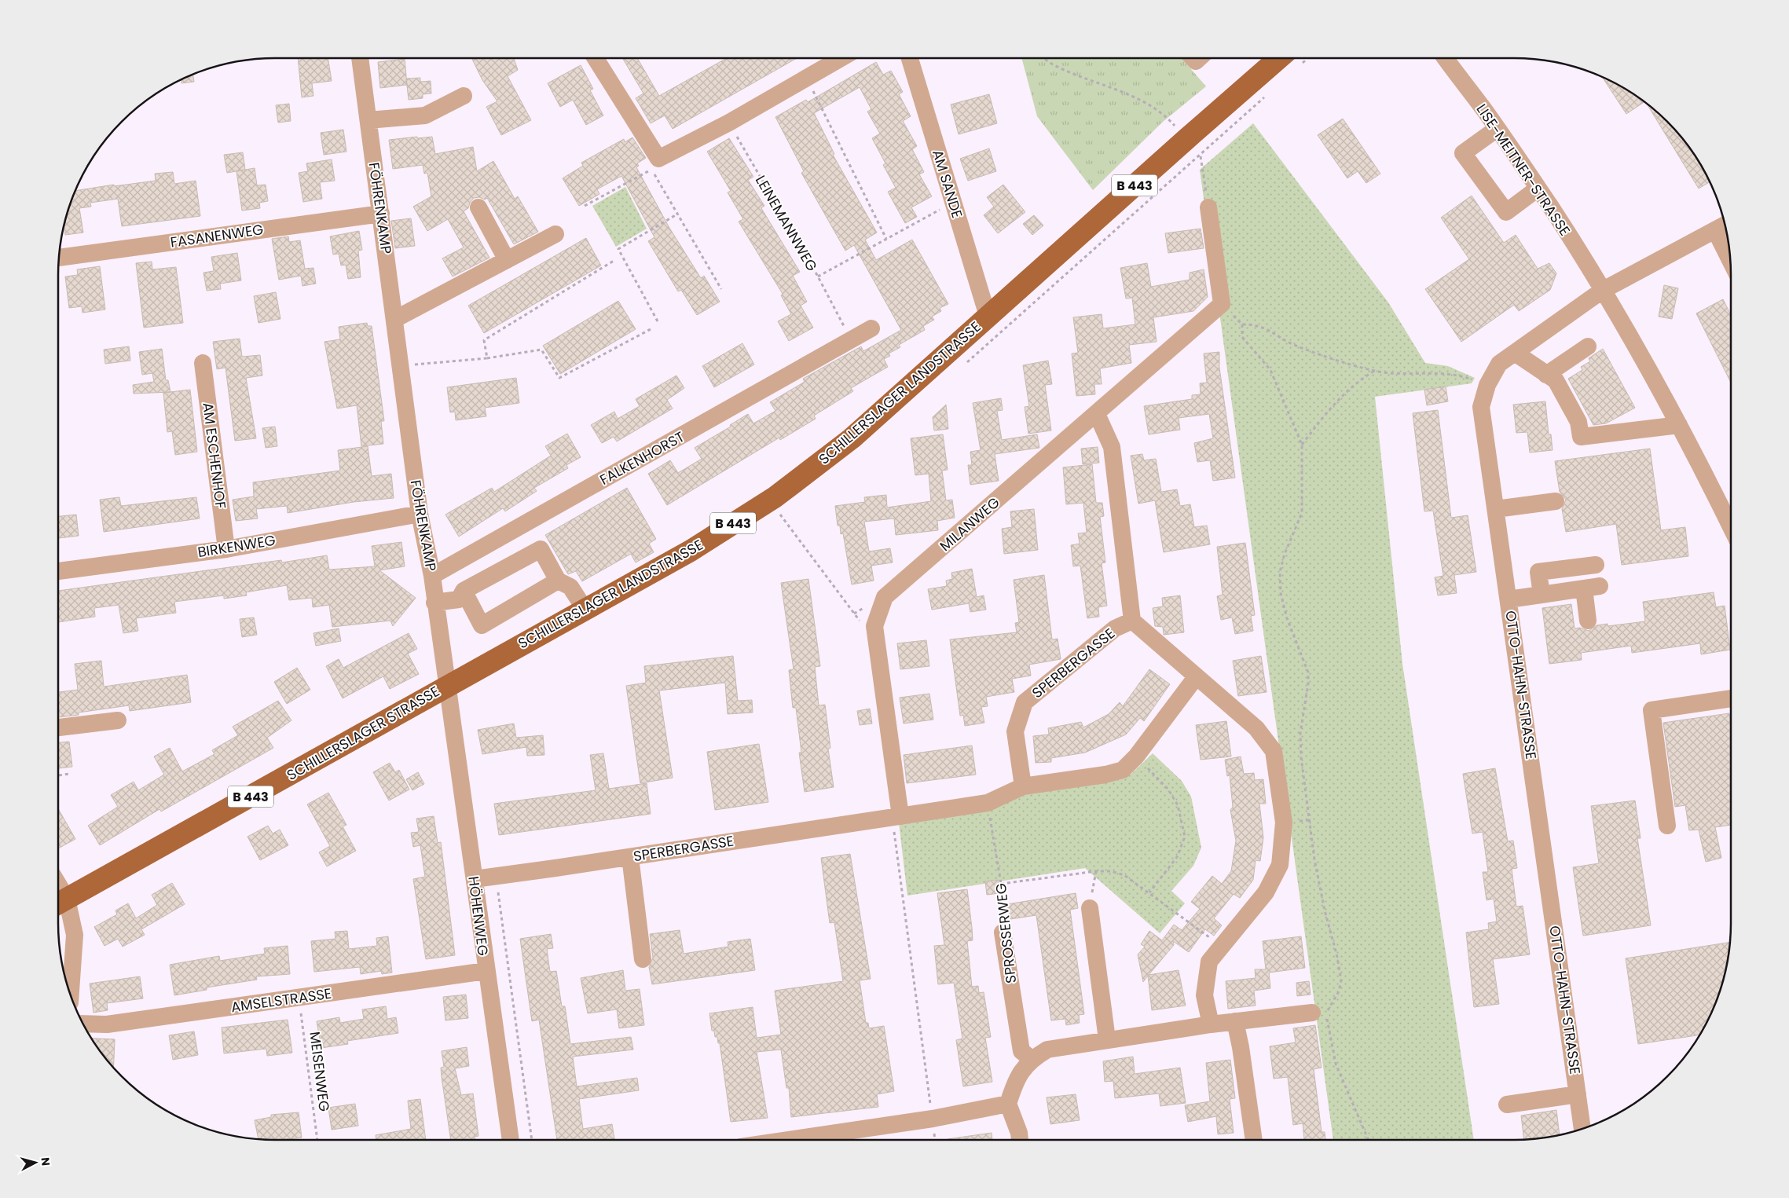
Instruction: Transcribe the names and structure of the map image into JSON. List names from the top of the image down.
{
  "streets": {
    "main road": ["B 443", "SCHILLERSLAGER LANDSTRASSE", "SCHILLERSLAGER STRASSE"],
    "street": [
      "LISE-MEITNER-STRASSE",
      "AM SANDE",
      "FÖHRENKAMP",
      "FASANENWEG",
      "AM ESCHENHOF",
      "FALKENHORST",
      "MILANWEG",
      "BIRKENWEG",
      "SPERBERGASSE",
      "OTTO-HAHN-STRASSE",
      "HÖHENWEG",
      "SPROSSERWEG",
      "AMSELSTRASSE"
    ],
    "path": ["LEINEMANNWEG", "MEISENWEG"]
  },
  "crossings": [
    ["LISE-MEITNER-STRASSE", "OTTO-HAHN-STRASSE"],
    ["AM SANDE", "LEINEMANNWEG"],
    ["AM SANDE", "SCHILLERSLAGER LANDSTRASSE"],
    ["FÖHRENKAMP", "FASANENWEG"],
    ["FÖHRENKAMP", "SCHILLERSLAGER LANDSTRASSE"],
    ["FÖHRENKAMP", "FALKENHORST"],
    ["FÖHRENKAMP", "BIRKENWEG"],
    ["FÖHRENKAMP", "SCHILLERSLAGER STRASSE"],
    ["FÖHRENKAMP", "HÖHENWEG"],
    ["SCHILLERSLAGER LANDSTRASSE", "SCHILLERSLAGER STRASSE"],
    ["SCHILLERSLAGER LANDSTRASSE", "HÖHENWEG"],
    ["AM ESCHENHOF", "BIRKENWEG"],
    ["MILANWEG", "SPERBERGASSE"],
    ["SPERBERGASSE", "HÖHENWEG"],
    ["SPERBERGASSE", "SPROSSERWEG"],
    ["SCHILLERSLAGER STRASSE", "HÖHENWEG"],
    ["HÖHENWEG", "AMSELSTRASSE"],
    ["AMSELSTRASSE", "MEISENWEG"]
  ],
  "north": "right"
}
